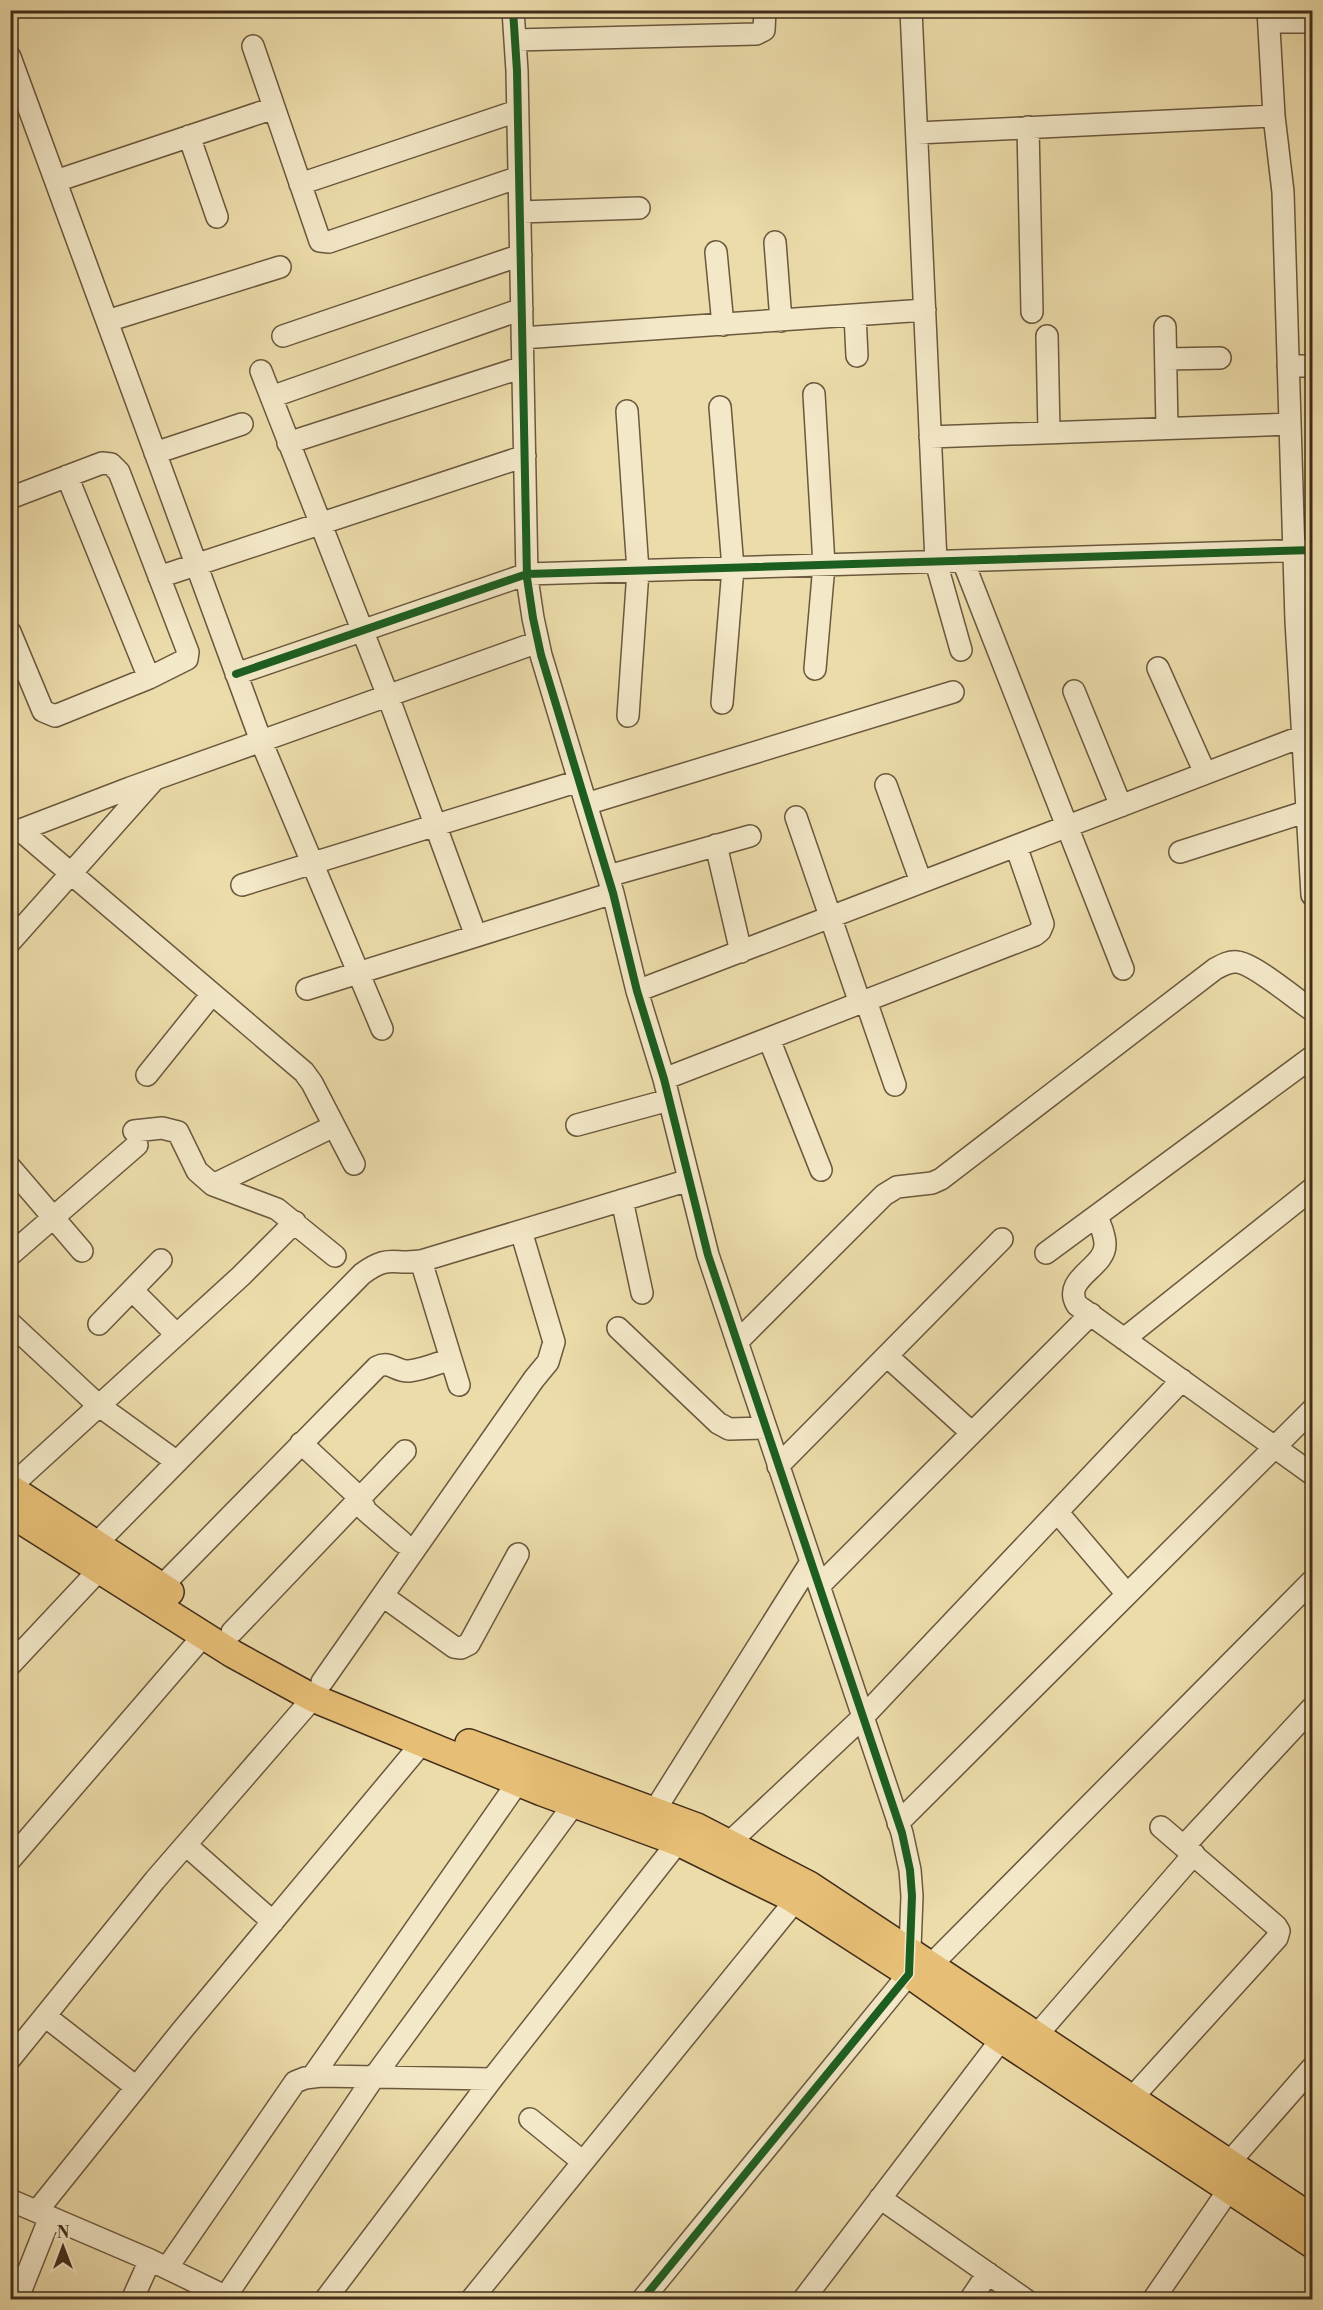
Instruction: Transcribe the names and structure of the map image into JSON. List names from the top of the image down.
{
  "north": "top"
}
